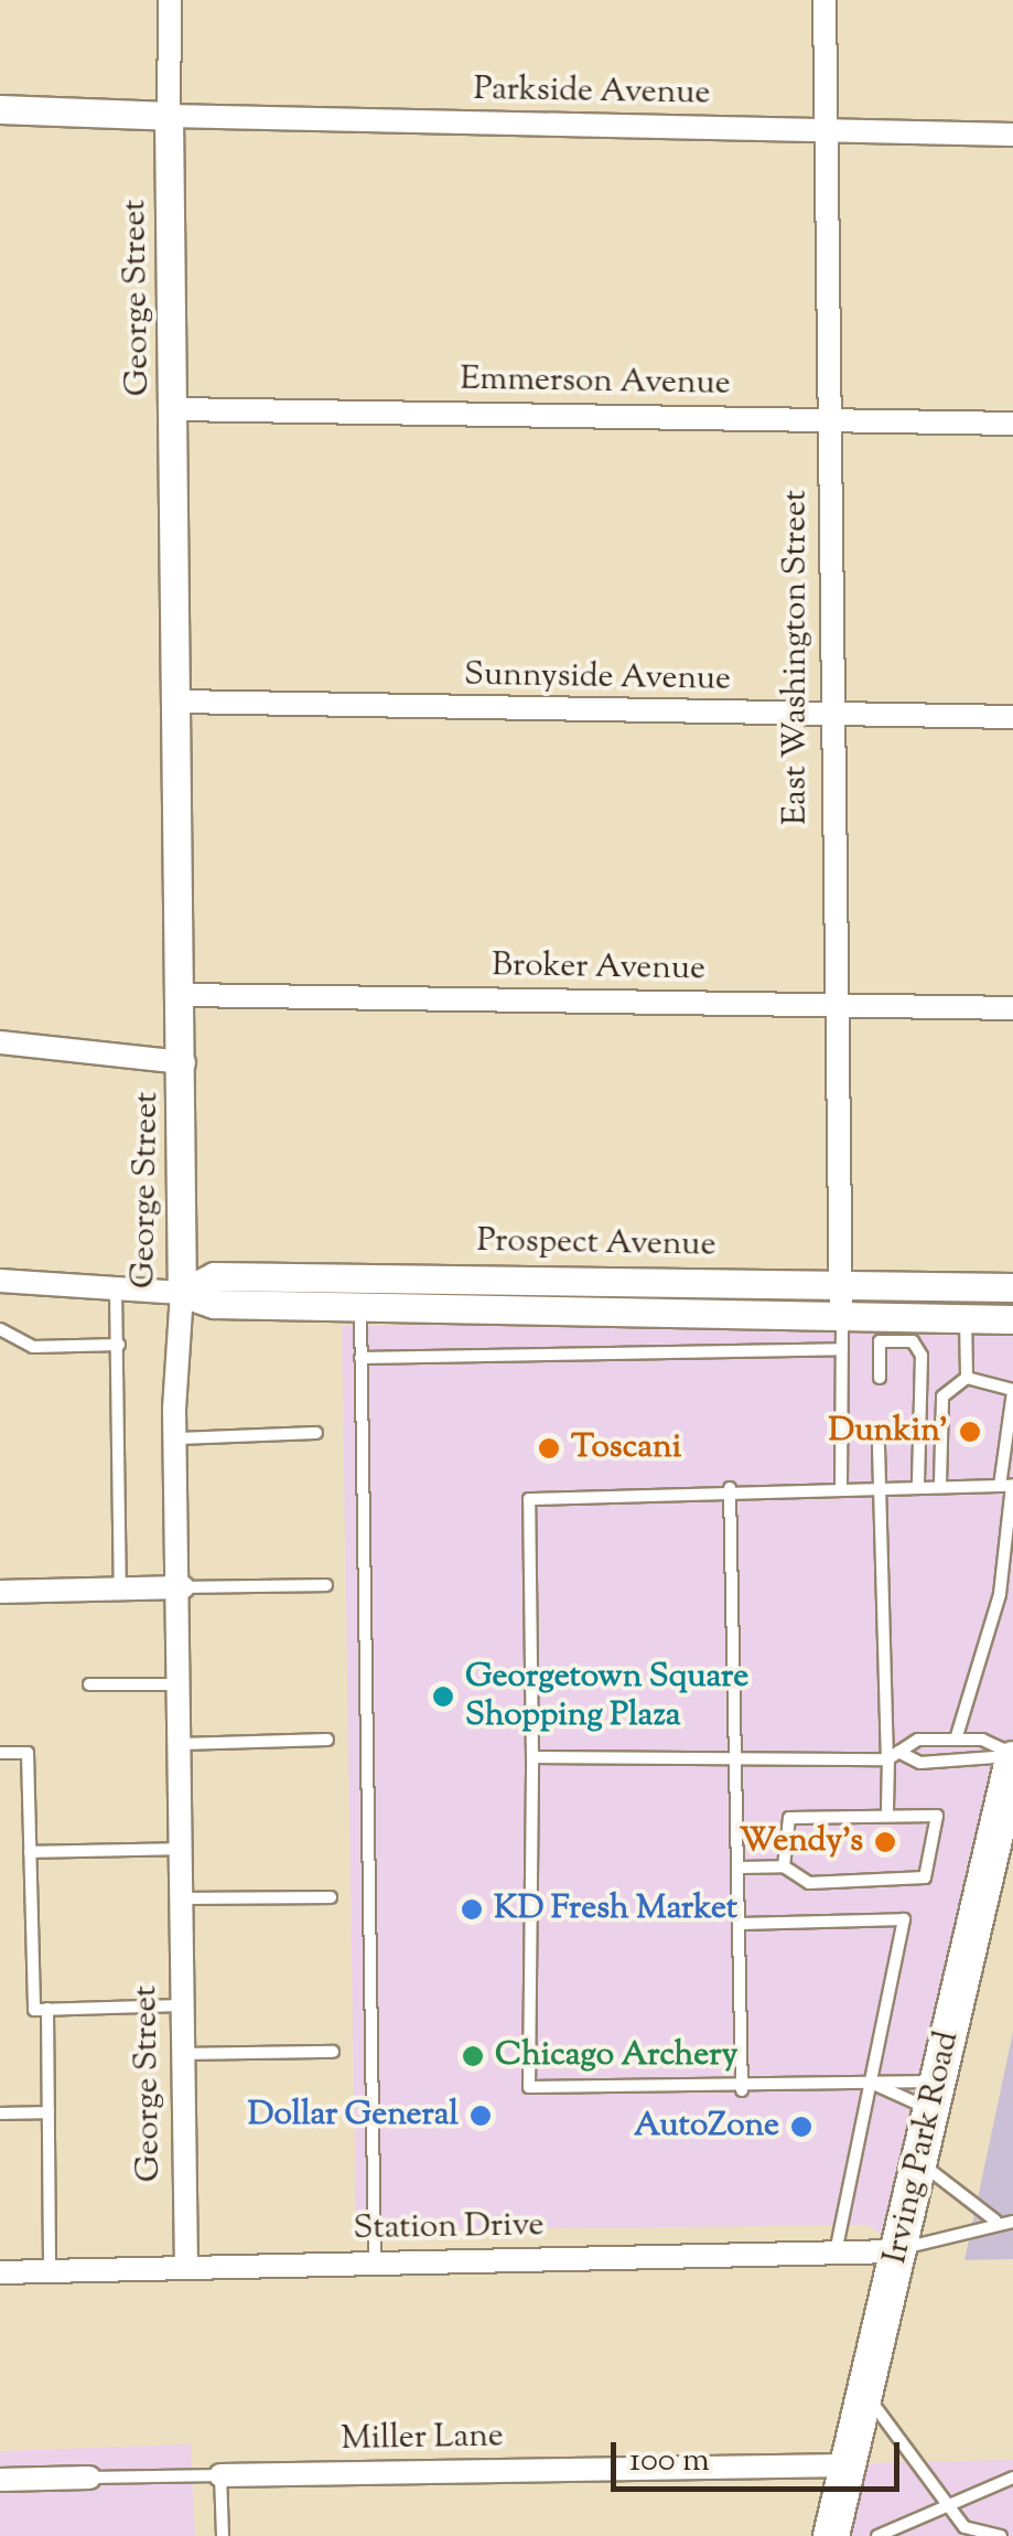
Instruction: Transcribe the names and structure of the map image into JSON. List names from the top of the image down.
{
  "streets": {
    "main road": ["Irving Park Road"],
    "street": [
      "Parkside Avenue",
      "George Street",
      "Emmerson Avenue",
      "East Washington Street",
      "Sunnyside Avenue",
      "Broker Avenue",
      "Prospect Avenue",
      "Station Drive",
      "Miller Lane"
    ]
  },
  "crossings": [
    ["Parkside Avenue", "George Street"],
    ["Parkside Avenue", "East Washington Street"],
    ["George Street", "Emmerson Avenue"],
    ["George Street", "Sunnyside Avenue"],
    ["George Street", "Broker Avenue"],
    ["George Street", "Prospect Avenue"],
    ["George Street", "Station Drive"],
    ["Emmerson Avenue", "East Washington Street"],
    ["East Washington Street", "Sunnyside Avenue"],
    ["East Washington Street", "Broker Avenue"],
    ["East Washington Street", "Prospect Avenue"],
    ["Irving Park Road", "Station Drive"],
    ["Irving Park Road", "Miller Lane"]
  ],
  "places": [
    "Dunkin'",
    "Toscani",
    "Georgetown Square Shopping Plaza",
    "Wendy's",
    "KD Fresh Market",
    "Chicago Archery",
    "Dollar General",
    "AutoZone"
  ],
  "scale_bar": "100 m"
}
